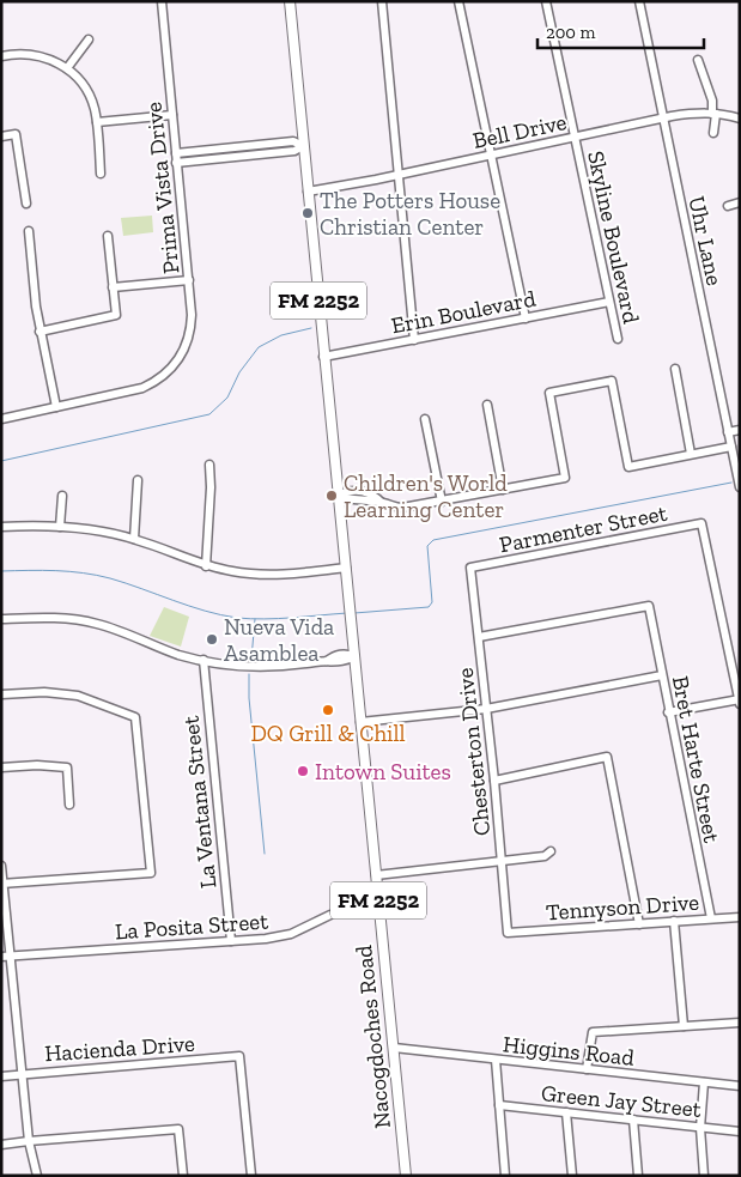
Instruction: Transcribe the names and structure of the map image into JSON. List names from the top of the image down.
{
  "streets": {
    "main road": ["FM 2252", "Nacogdoches Road"],
    "street": [
      "Bell Drive",
      "Prima Vista Drive",
      "Skyline Boulevard",
      "Uhr Lane",
      "Erin Boulevard",
      "Parmenter Street",
      "Chesterton Drive",
      "Bret Harte Street",
      "La Ventana Street",
      "Tennyson Drive",
      "La Posita Street",
      "Hacienda Drive",
      "Higgins Road",
      "Green Jay Street"
    ]
  },
  "crossings": [
    ["Bell Drive", "Skyline Boulevard"],
    ["Bell Drive", "Uhr Lane"],
    ["Bell Drive", "Nacogdoches Road"],
    ["Skyline Boulevard", "Erin Boulevard"],
    ["Erin Boulevard", "Nacogdoches Road"],
    ["Parmenter Street", "Chesterton Drive"],
    ["Chesterton Drive", "Bret Harte Street"],
    ["Chesterton Drive", "Tennyson Drive"],
    ["Bret Harte Street", "Tennyson Drive"],
    ["La Ventana Street", "La Posita Street"],
    ["La Posita Street", "Nacogdoches Road"],
    ["Nacogdoches Road", "Higgins Road"]
  ],
  "places": [
    "The Potters House Christian Center",
    "Children's World Learning Center",
    "Nueva Vida Asamblea",
    "DQ Grill & Chill",
    "Intown Suites"
  ],
  "scale_bar": "200 m"
}
